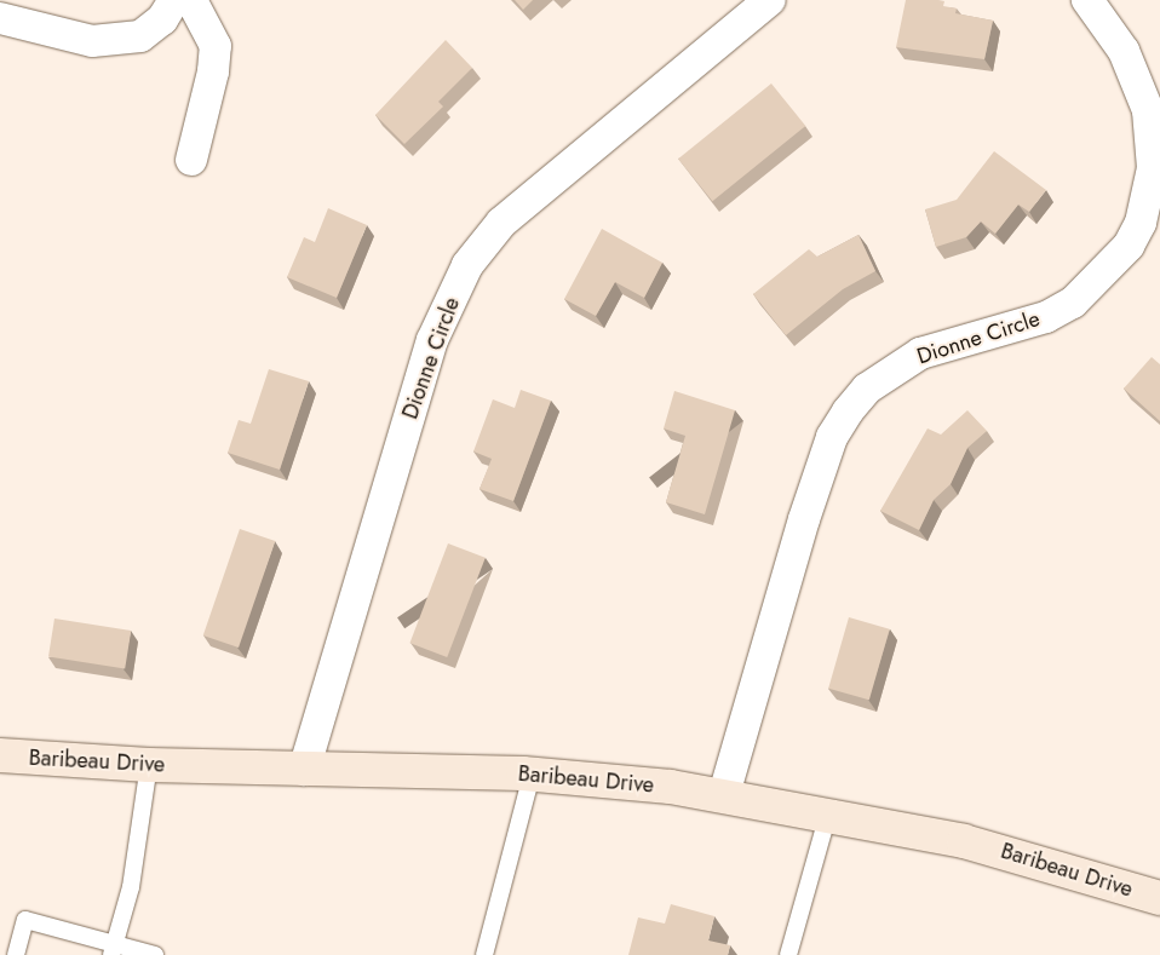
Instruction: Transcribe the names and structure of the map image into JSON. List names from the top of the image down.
{
  "streets": {
    "street": ["Dionne Circle", "Baribeau Drive"]
  },
  "crossings": [
    ["Dionne Circle", "Baribeau Drive"]
  ]
}
